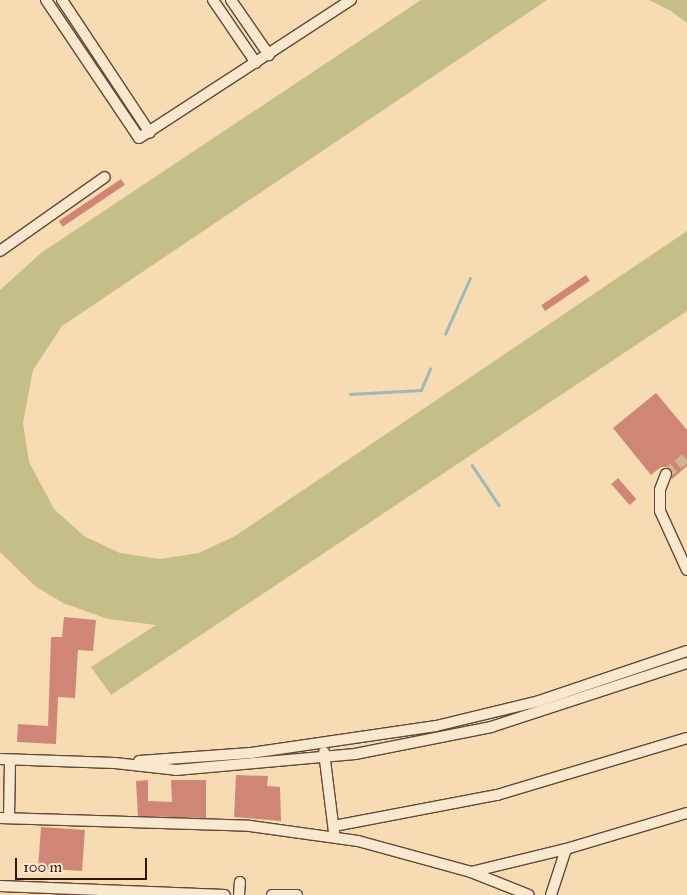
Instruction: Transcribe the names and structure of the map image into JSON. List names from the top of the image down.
{
  "scale_bar": "100 m"
}
